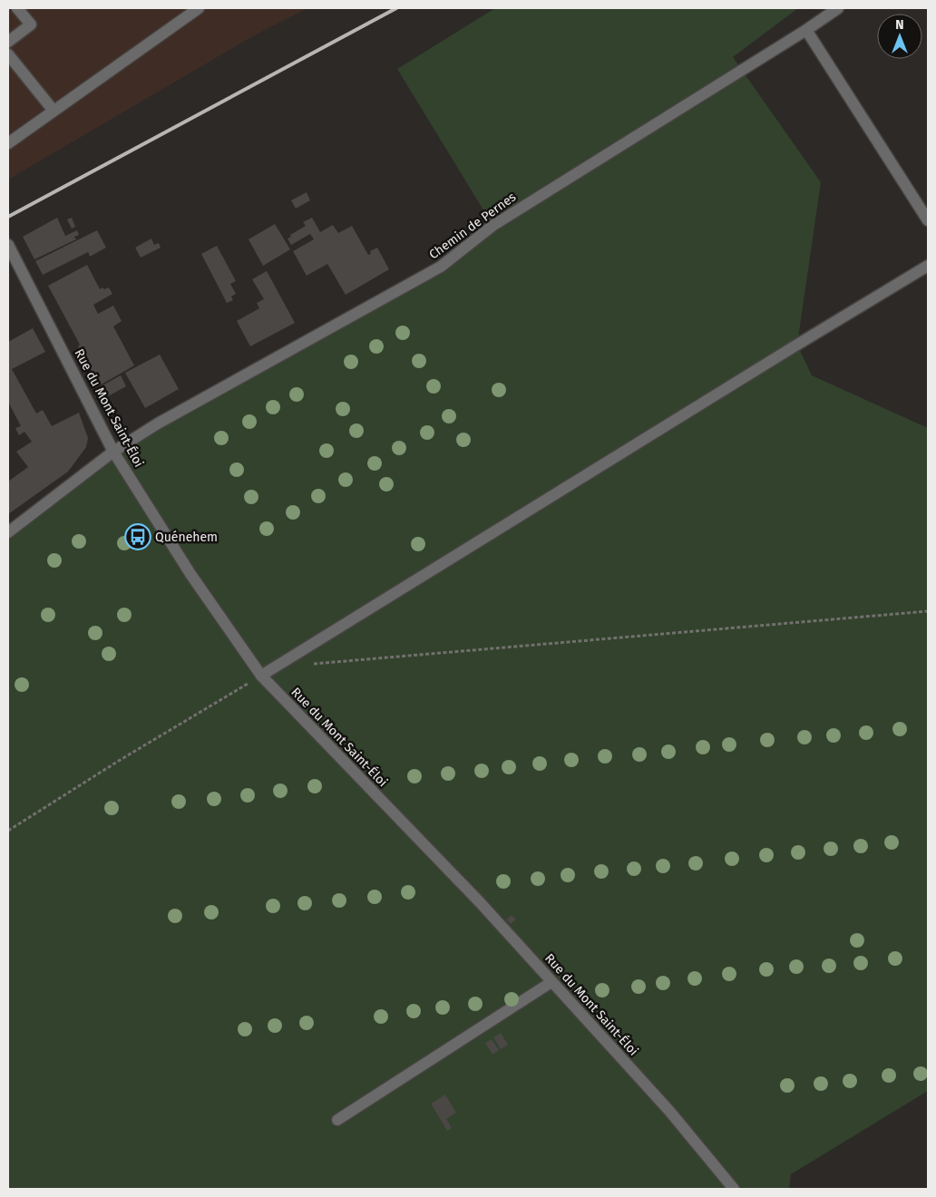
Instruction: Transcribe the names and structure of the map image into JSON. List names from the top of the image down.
{
  "streets": {
    "street": ["Chemin de Pernes", "Rue du Mont Saint-Éloi"]
  },
  "crossings": [
    ["Chemin de Pernes", "Rue du Mont Saint-Éloi"]
  ],
  "places": {
    "bus stop": ["Quénehem"]
  },
  "north": "top"
}
